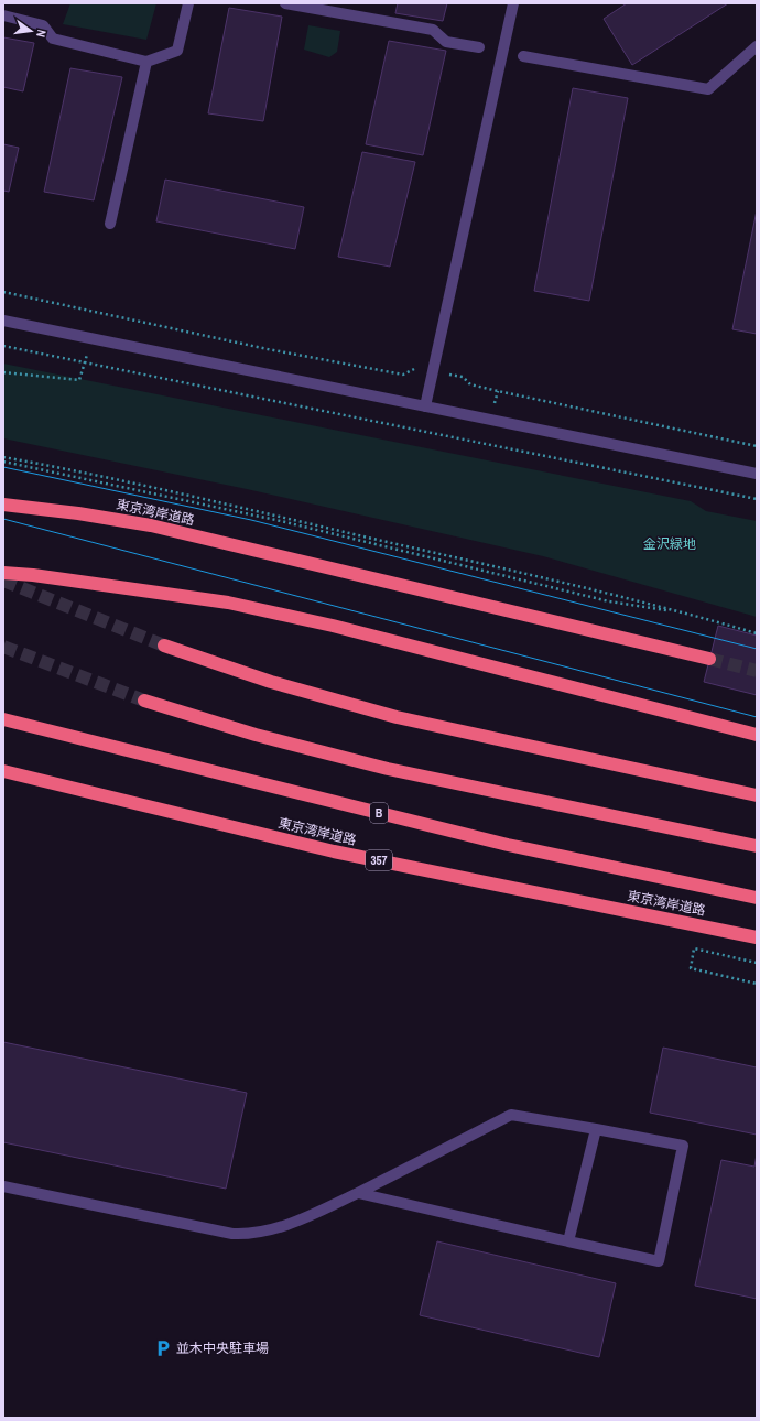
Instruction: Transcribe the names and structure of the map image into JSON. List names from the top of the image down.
{
  "streets": {
    "highway": ["東京湾岸道路", "B", "357"]
  },
  "parks": ["金沢緑地"],
  "places": {
    "parking": ["並木中央駐車場"]
  },
  "north": "right"
}
